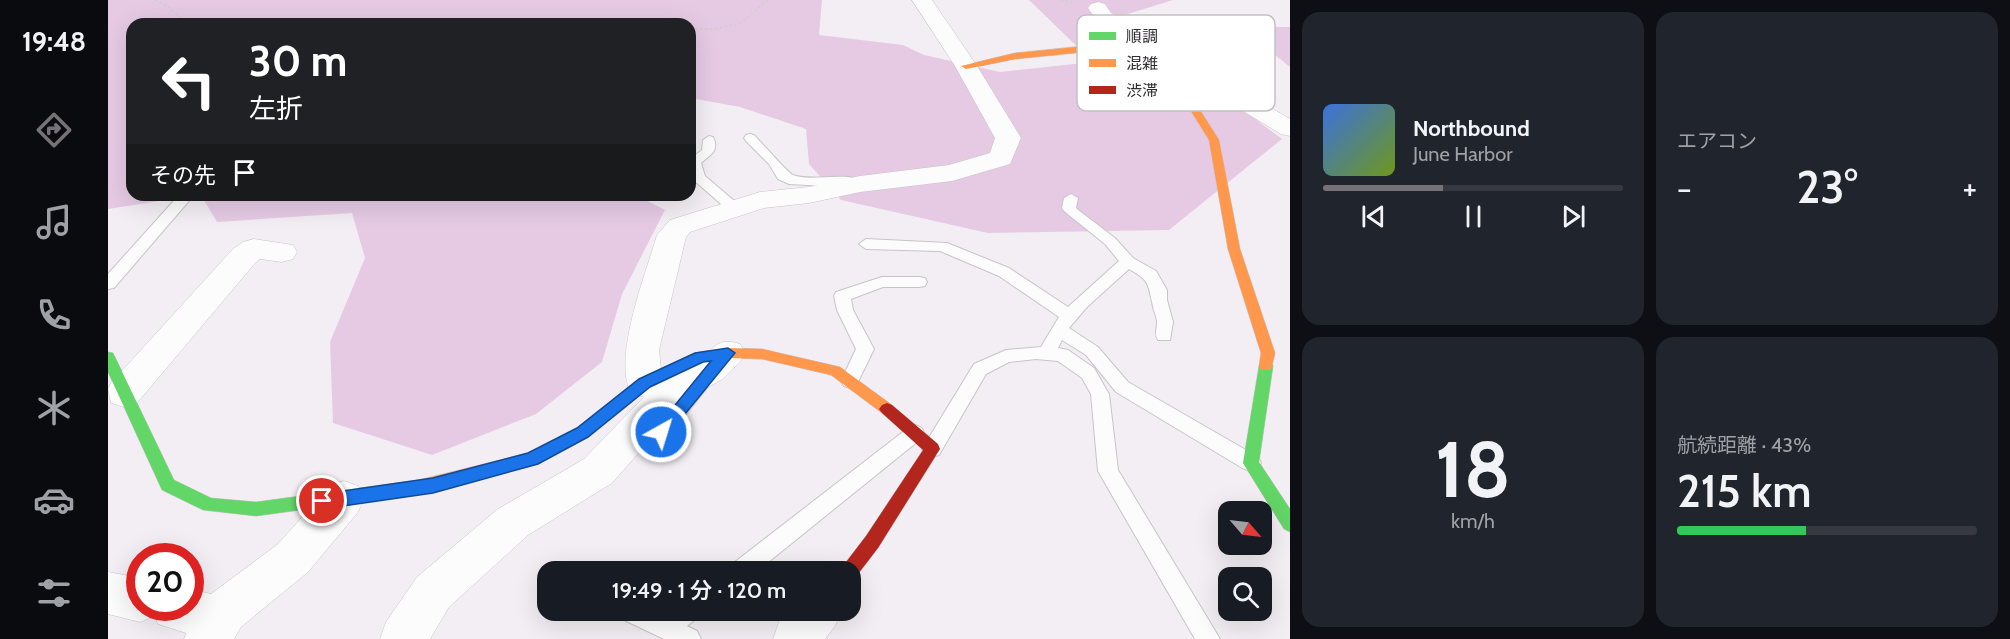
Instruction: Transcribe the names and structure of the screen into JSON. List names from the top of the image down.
{
  "legend": ["順調", "混雑", "渋滞"],
  "north": "bottom right",
  "page": {
    "tabs": "19:48",
    "tile": [
      "エアコン",
      ["18", "km/h"],
      ["航続距離 · 43%", "215 km"]
    ],
    "turn": ["30 m", "左折"],
    "song": ["Northbound", "June Harbor"],
    "then": "その先",
    "heat": ["−", "23°", "+"],
    "limit": "20",
    "trip": "19:49 · 1 分 · 120 m"
  }
}
